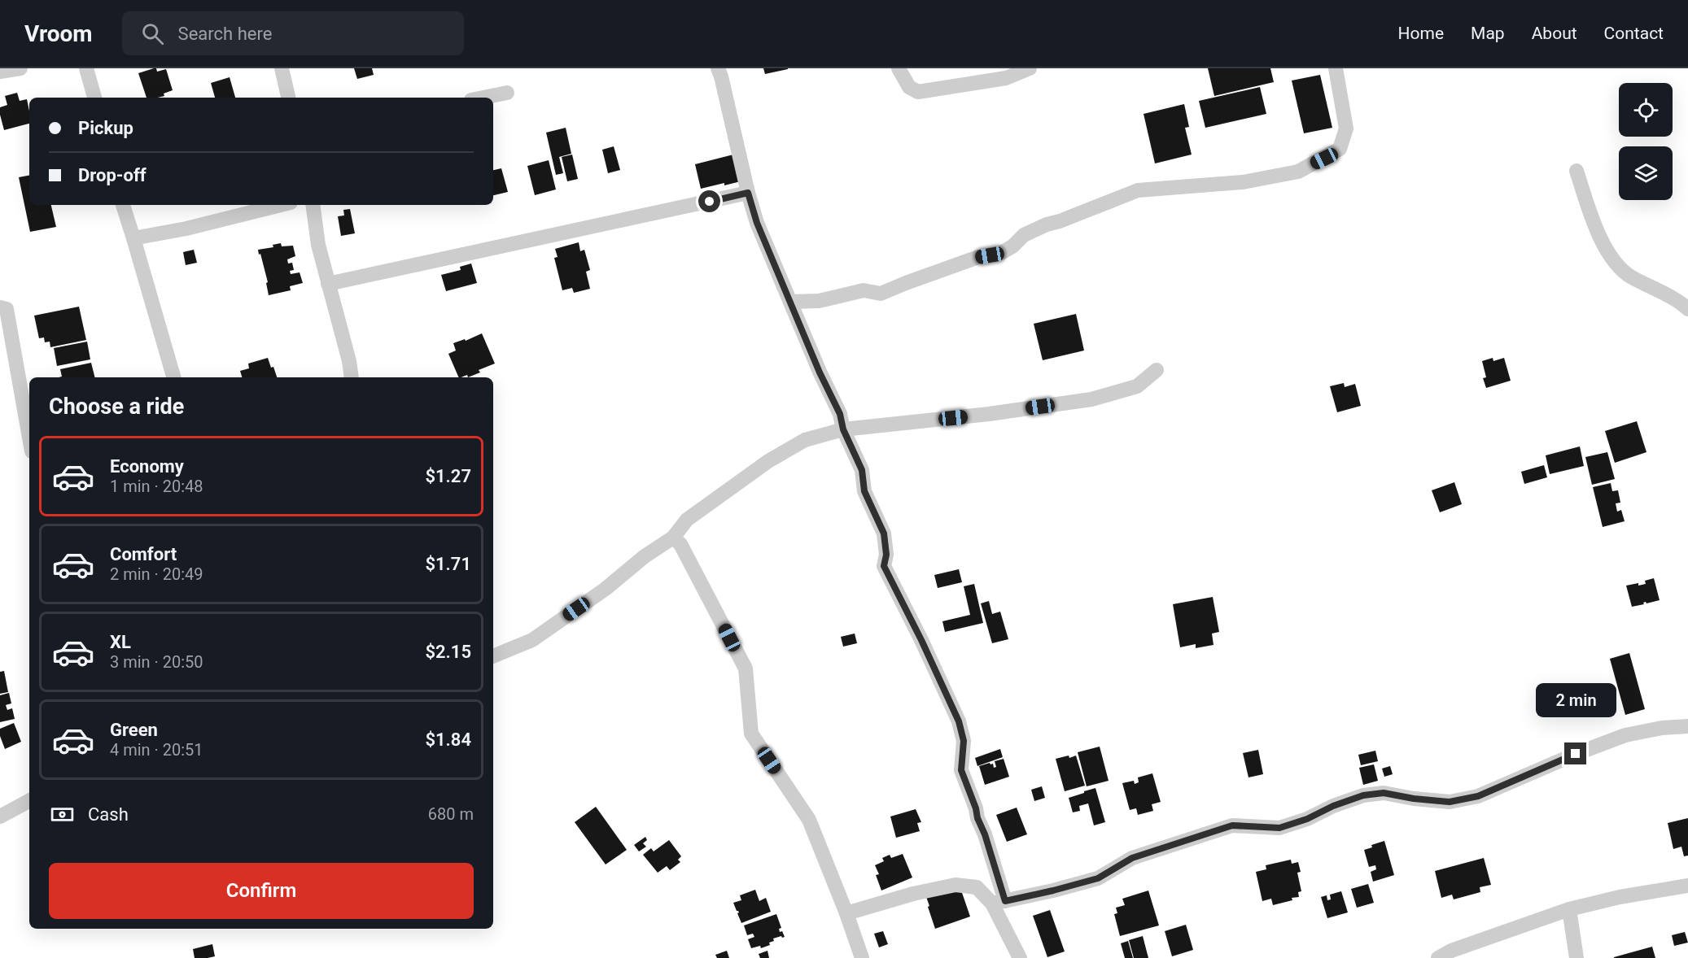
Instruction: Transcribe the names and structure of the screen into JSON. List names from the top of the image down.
{
  "page": {
    "header": "Vroom",
    "search": "Search here",
    "nav": [
      "Home",
      "Map",
      "About",
      "Contact"
    ],
    "banner": ["Pickup", "Drop-off"],
    "heading": "Choose a ride",
    "list": [
      {
        "name": "Economy",
        "note": "1 min · 20:48",
        "value": "$1.27"
      },
      {
        "name": "Comfort",
        "note": "2 min · 20:49",
        "value": "$1.71"
      },
      {
        "name": "XL",
        "note": "3 min · 20:50",
        "value": "$2.15"
      },
      {
        "name": "Green",
        "note": "4 min · 20:51",
        "value": "$1.84"
      }
    ],
    "bubble": "2 min",
    "pay": ["Cash", "680 m"],
    "buttons": "Confirm"
  }
}
